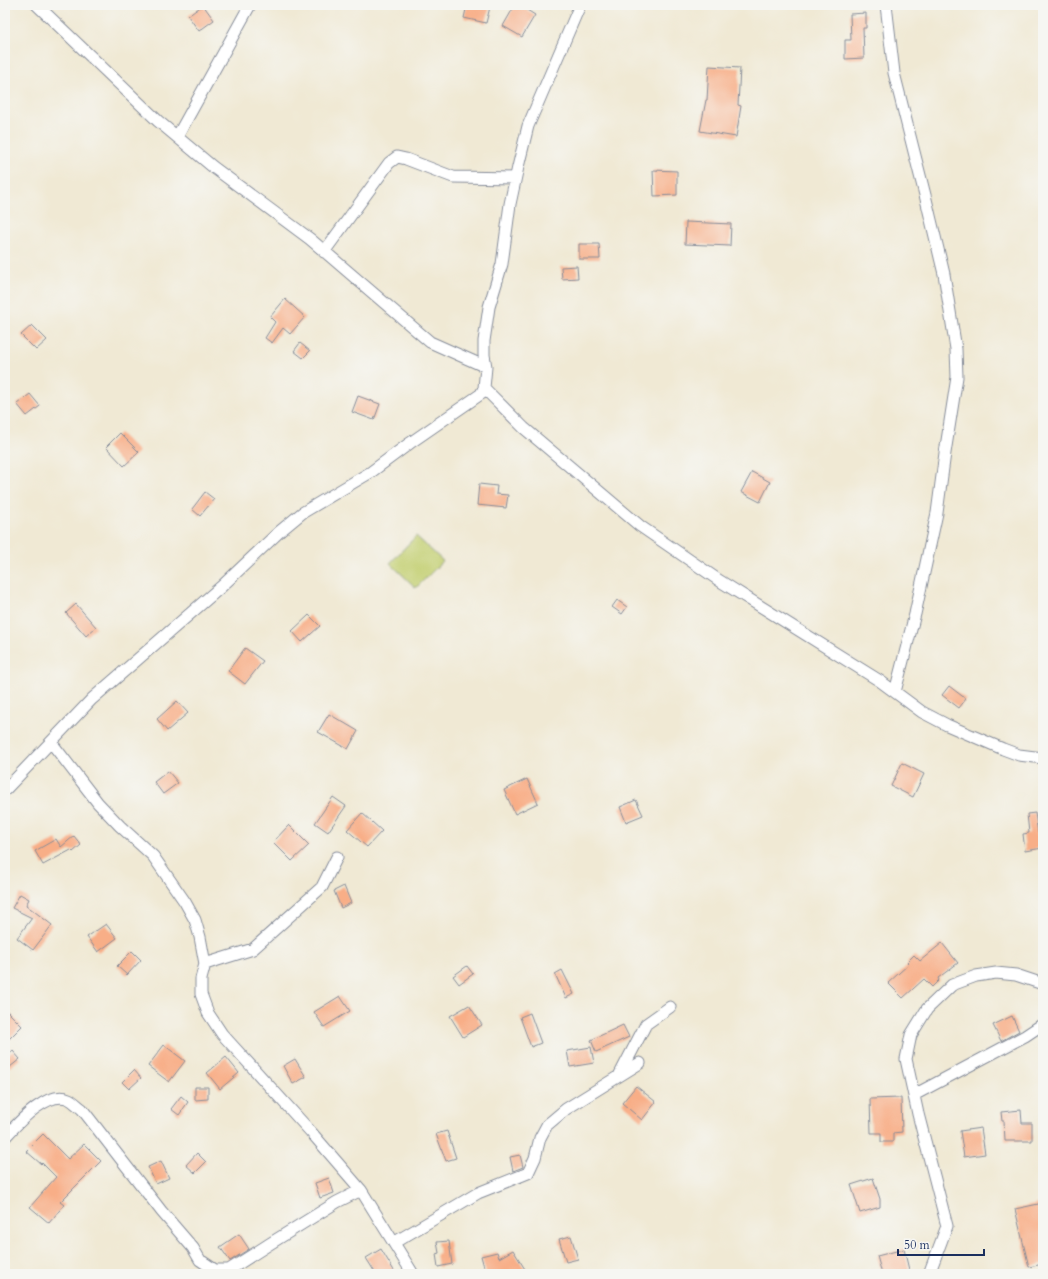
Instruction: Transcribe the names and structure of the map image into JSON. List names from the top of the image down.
{
  "scale_bar": "50 m"
}
